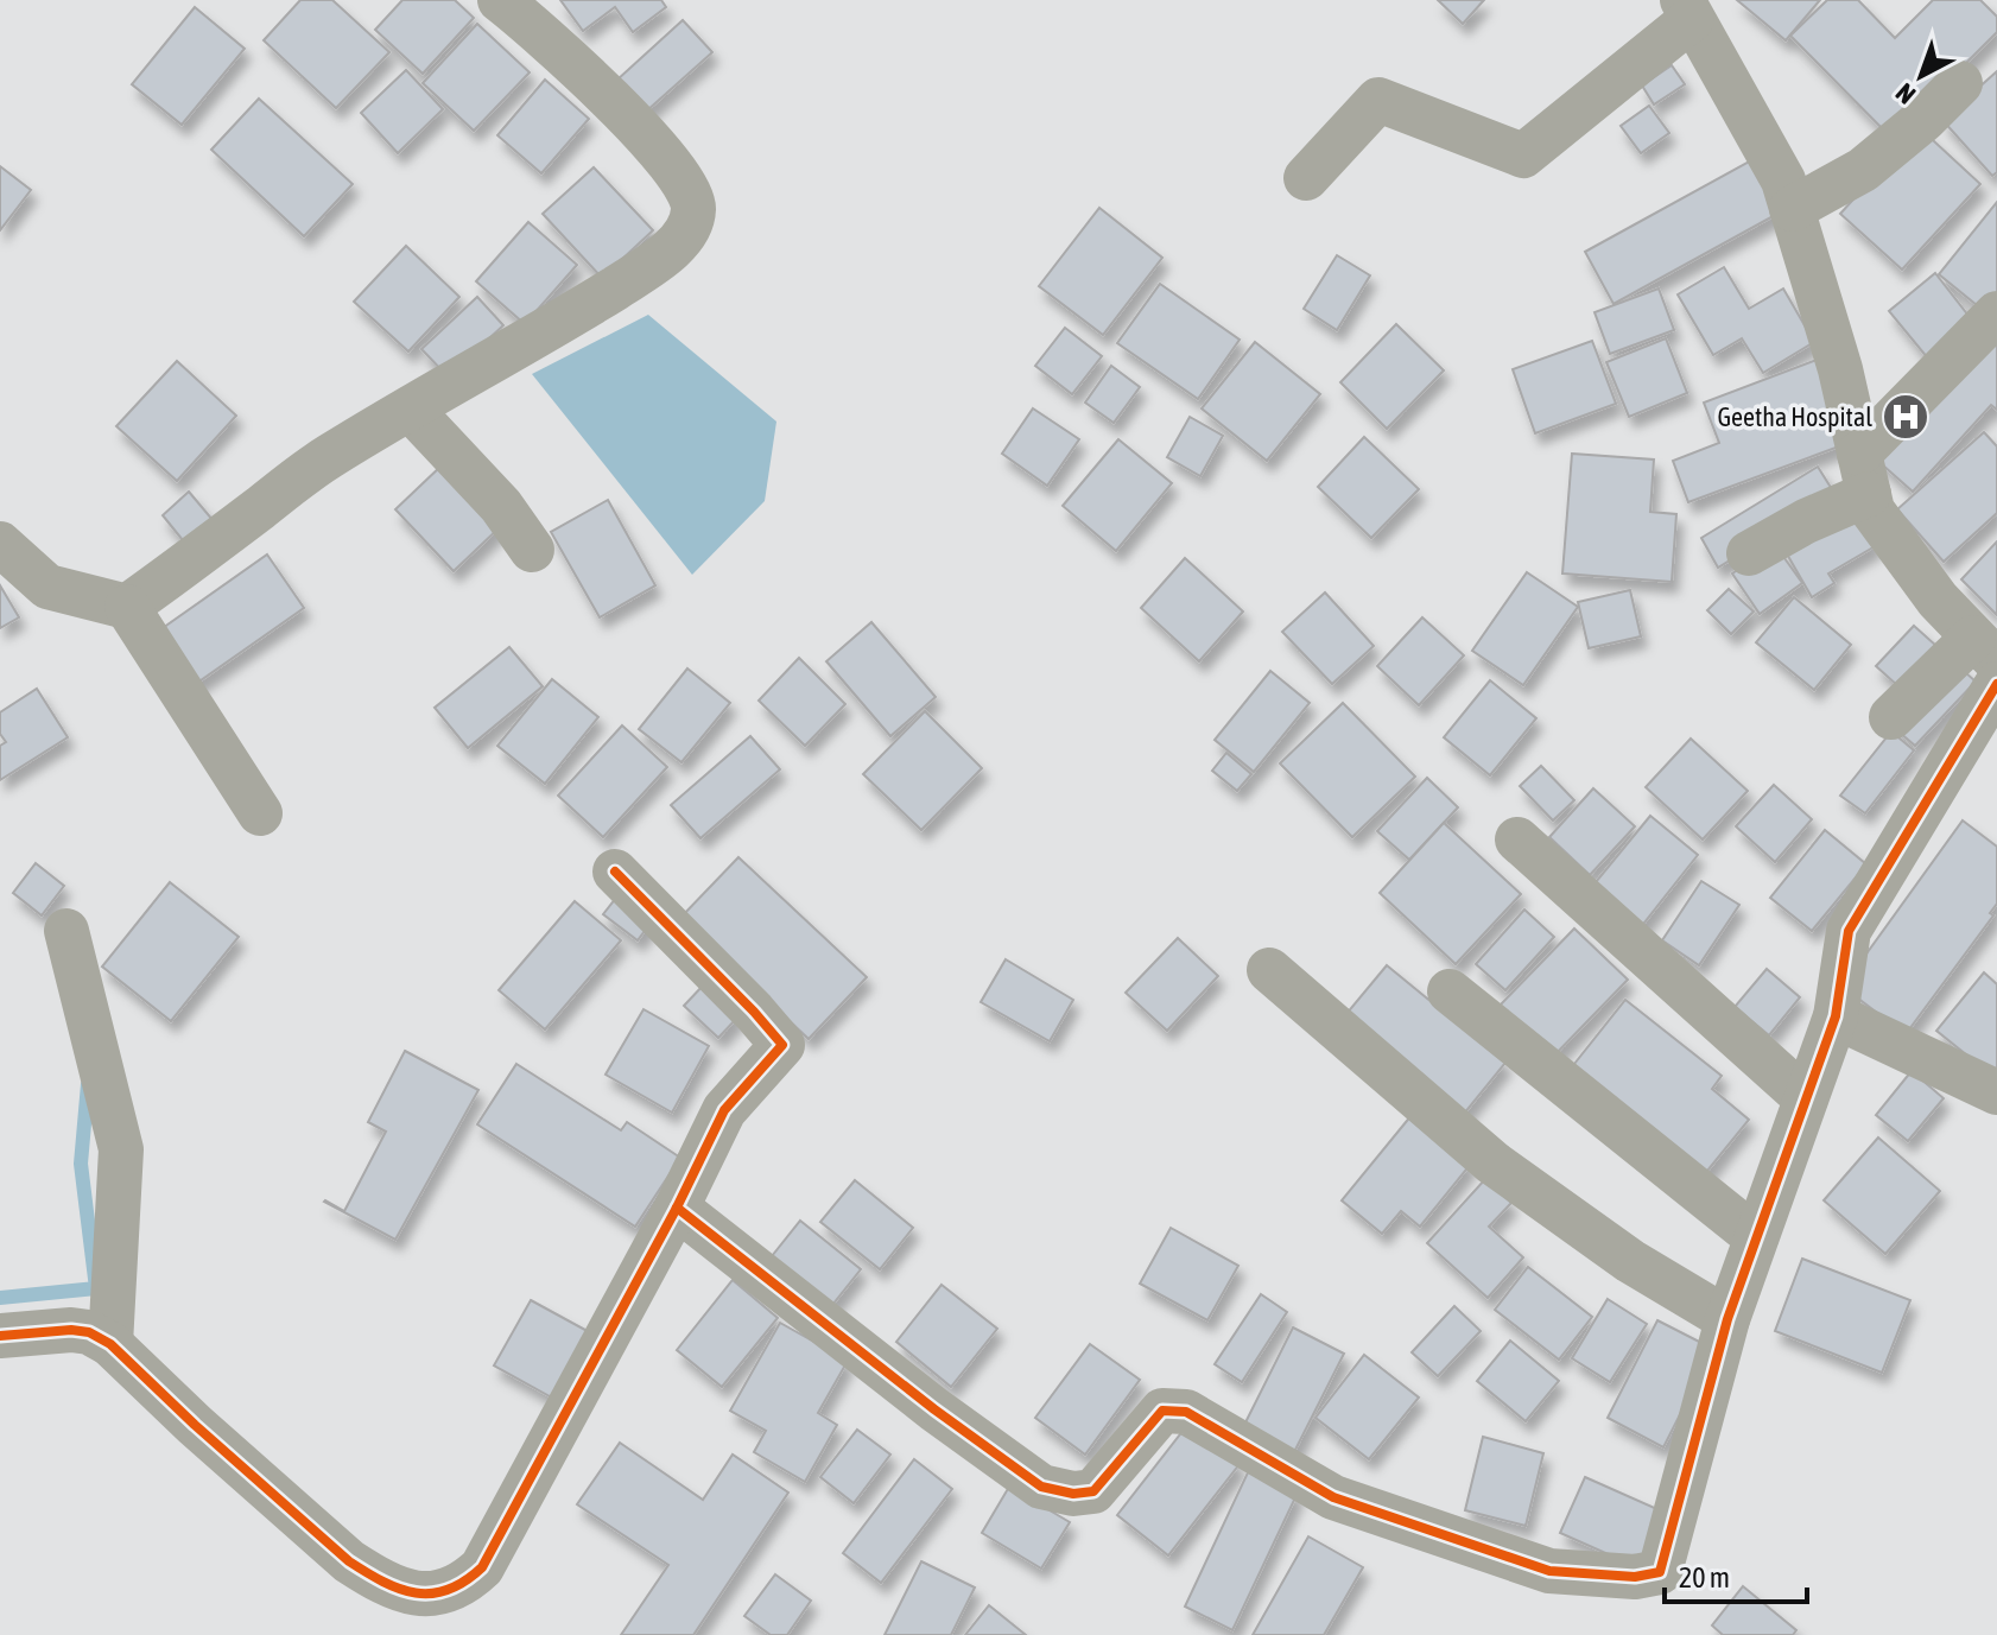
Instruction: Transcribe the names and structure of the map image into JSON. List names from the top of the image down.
{
  "places": {
    "hospital": ["Geetha Hospital"]
  },
  "scale_bar": "20 m",
  "north": "bottom left"
}
